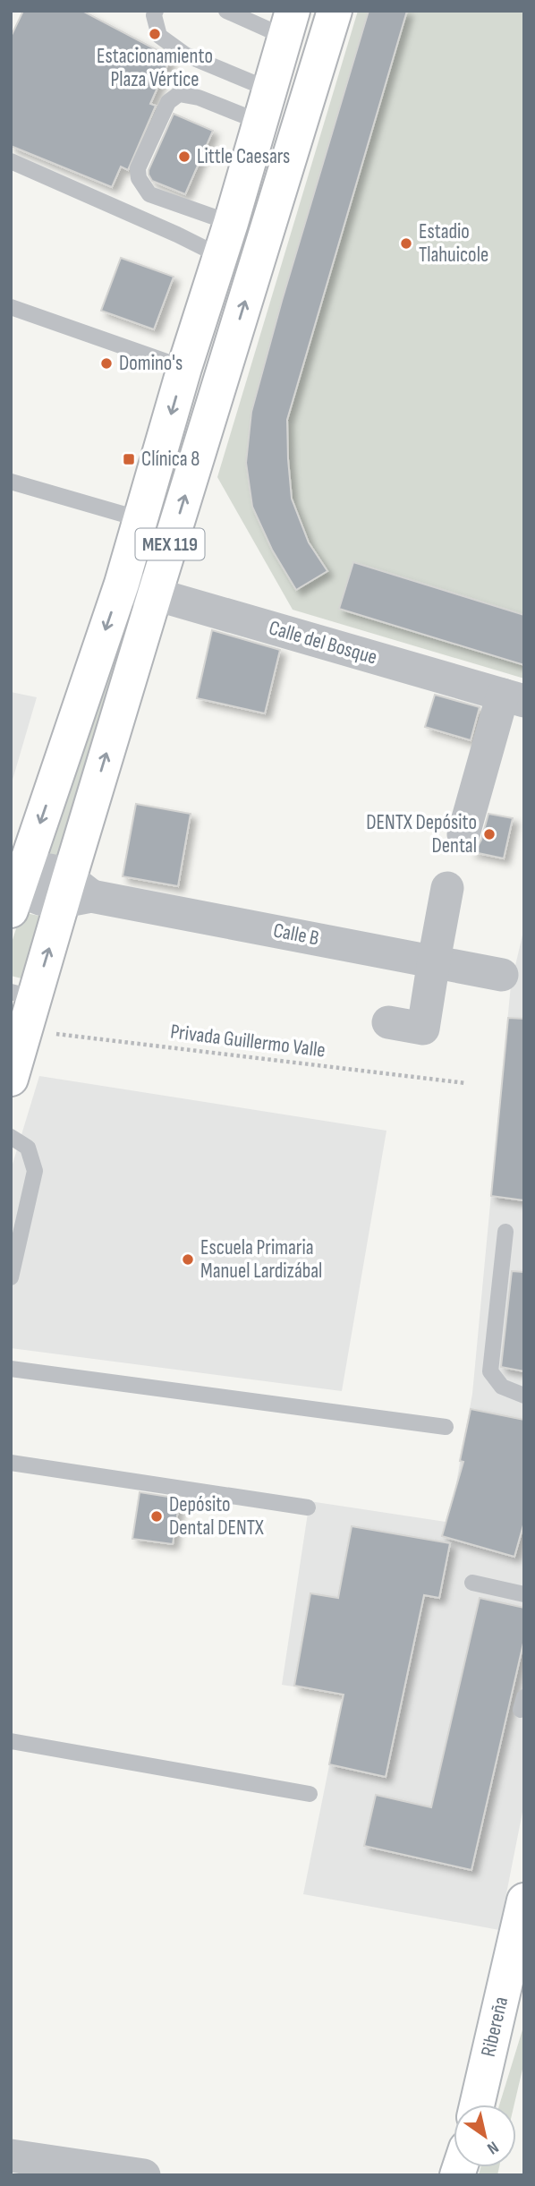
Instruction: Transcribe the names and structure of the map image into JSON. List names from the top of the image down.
{
  "streets": {
    "main road": ["MEX 119", "Ribereña"],
    "street": ["Calle del Bosque", "Calle B"],
    "path": ["Privada Guillermo Valle"]
  },
  "crossings": [
    ["MEX 119", "Calle del Bosque"],
    ["MEX 119", "Calle B"],
    ["MEX 119", "Privada Guillermo Valle"]
  ],
  "places": {
    "other": [
      "Estacionamiento Plaza Vértice",
      "Little Caesars",
      "Estadio Tlahuicole",
      "Domino's",
      "DENTX Depósito Dental",
      "Escuela Primaria Manuel Lardizábal",
      "Depósito Dental DENTX"
    ],
    "transit": ["Clínica 8"]
  },
  "north": "bottom right"
}
